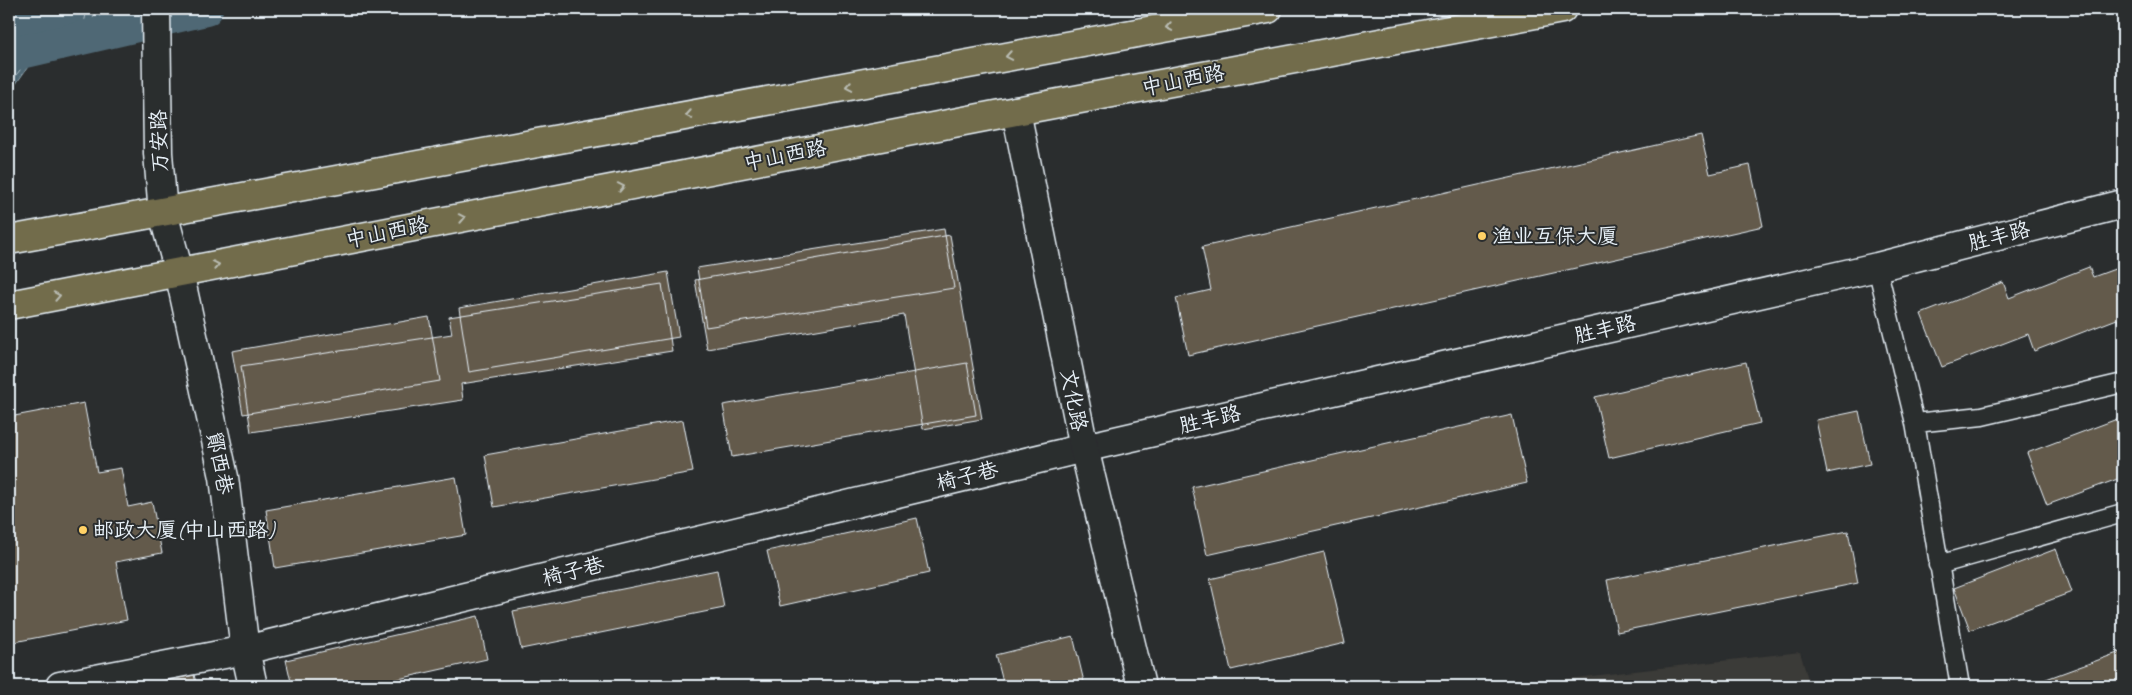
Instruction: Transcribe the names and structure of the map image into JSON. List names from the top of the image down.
{
  "streets": {
    "main road": ["中山西路"],
    "street": [
      "万安路",
      "胜丰路",
      "文化路",
      "鄮西巷",
      "椅子巷"
    ]
  },
  "crossings": [
    ["中山西路", "万安路"],
    ["中山西路", "文化路"],
    ["中山西路", "鄮西巷"],
    ["万安路", "鄮西巷"],
    ["胜丰路", "文化路"],
    ["胜丰路", "椅子巷"],
    ["文化路", "椅子巷"],
    ["鄮西巷", "椅子巷"]
  ],
  "places": ["渔业互保大厦", "邮政大厦(中山西路)"]
}
